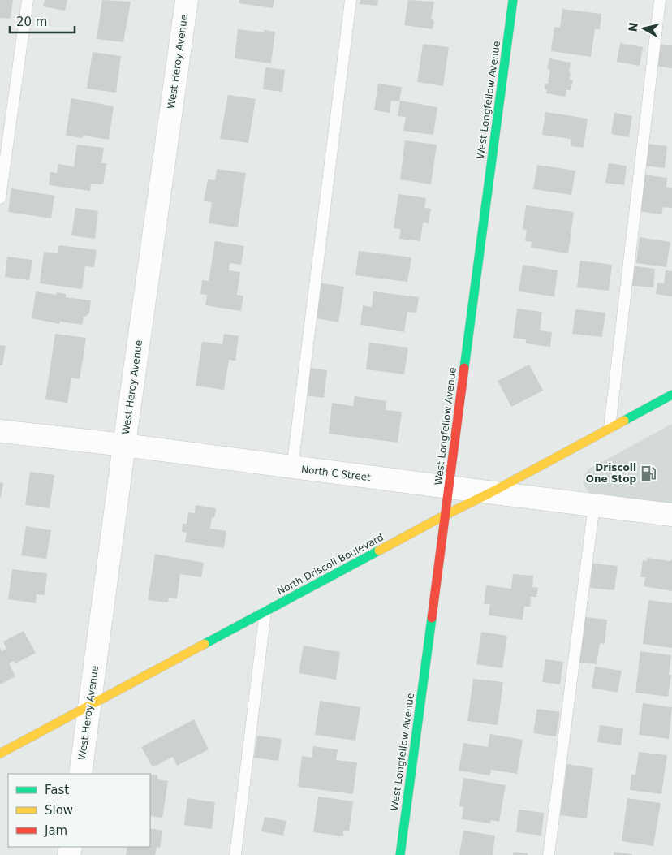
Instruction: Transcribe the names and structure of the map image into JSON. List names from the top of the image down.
{
  "streets": {
    "street": [
      "West Heroy Avenue",
      "West Longfellow Avenue",
      "North C Street",
      "North Driscoll Boulevard"
    ]
  },
  "crossings": [
    ["West Heroy Avenue", "North C Street"],
    ["West Heroy Avenue", "North Driscoll Boulevard"],
    ["West Longfellow Avenue", "North C Street"],
    ["West Longfellow Avenue", "North Driscoll Boulevard"],
    ["North C Street", "North Driscoll Boulevard"]
  ],
  "places": {
    "fuel station": ["Driscoll One Stop"]
  },
  "legend": ["Fast", "Slow", "Jam"],
  "scale_bar": "20 m",
  "north": "left"
}
